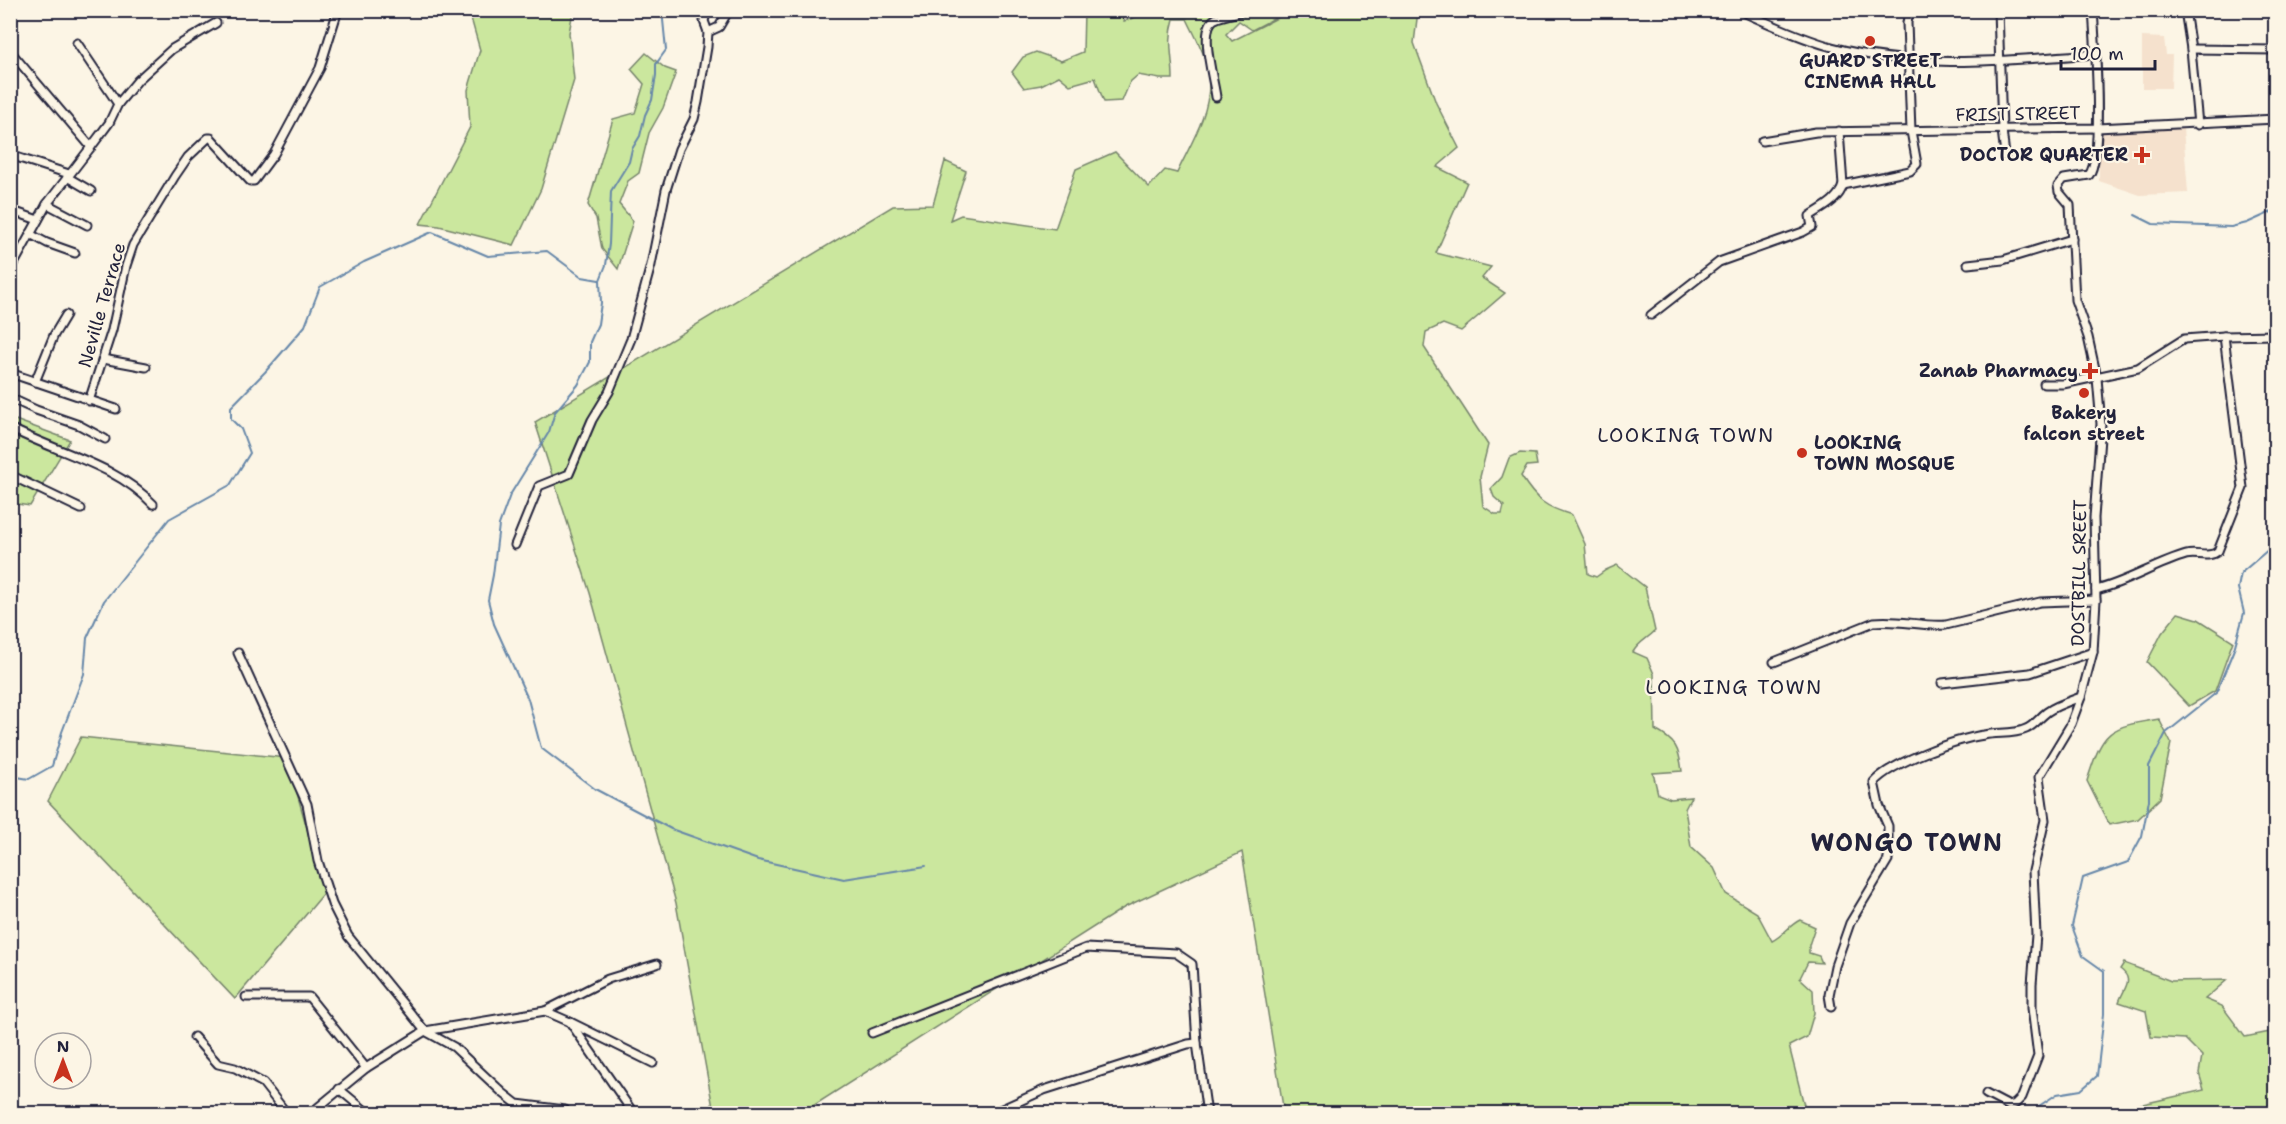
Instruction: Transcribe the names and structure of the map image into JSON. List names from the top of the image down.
{
  "streets": {
    "street": ["FRIST STREET", "Neville Terrace", "DOSTBILL SREET"]
  },
  "crossings": [
    ["FRIST STREET", "DOSTBILL SREET"]
  ],
  "districts": ["LOOKING TOWN", "LOOKING TOWN", "WONGO TOWN"],
  "places": {
    "other": ["GUARD STREET CINEMA HALL", "Bakery falcon street", "LOOKING TOWN MOSQUE"],
    "health": ["DOCTOR QUARTER", "Zanab Pharmacy"]
  },
  "scale_bar": "100 m",
  "north": "top"
}
